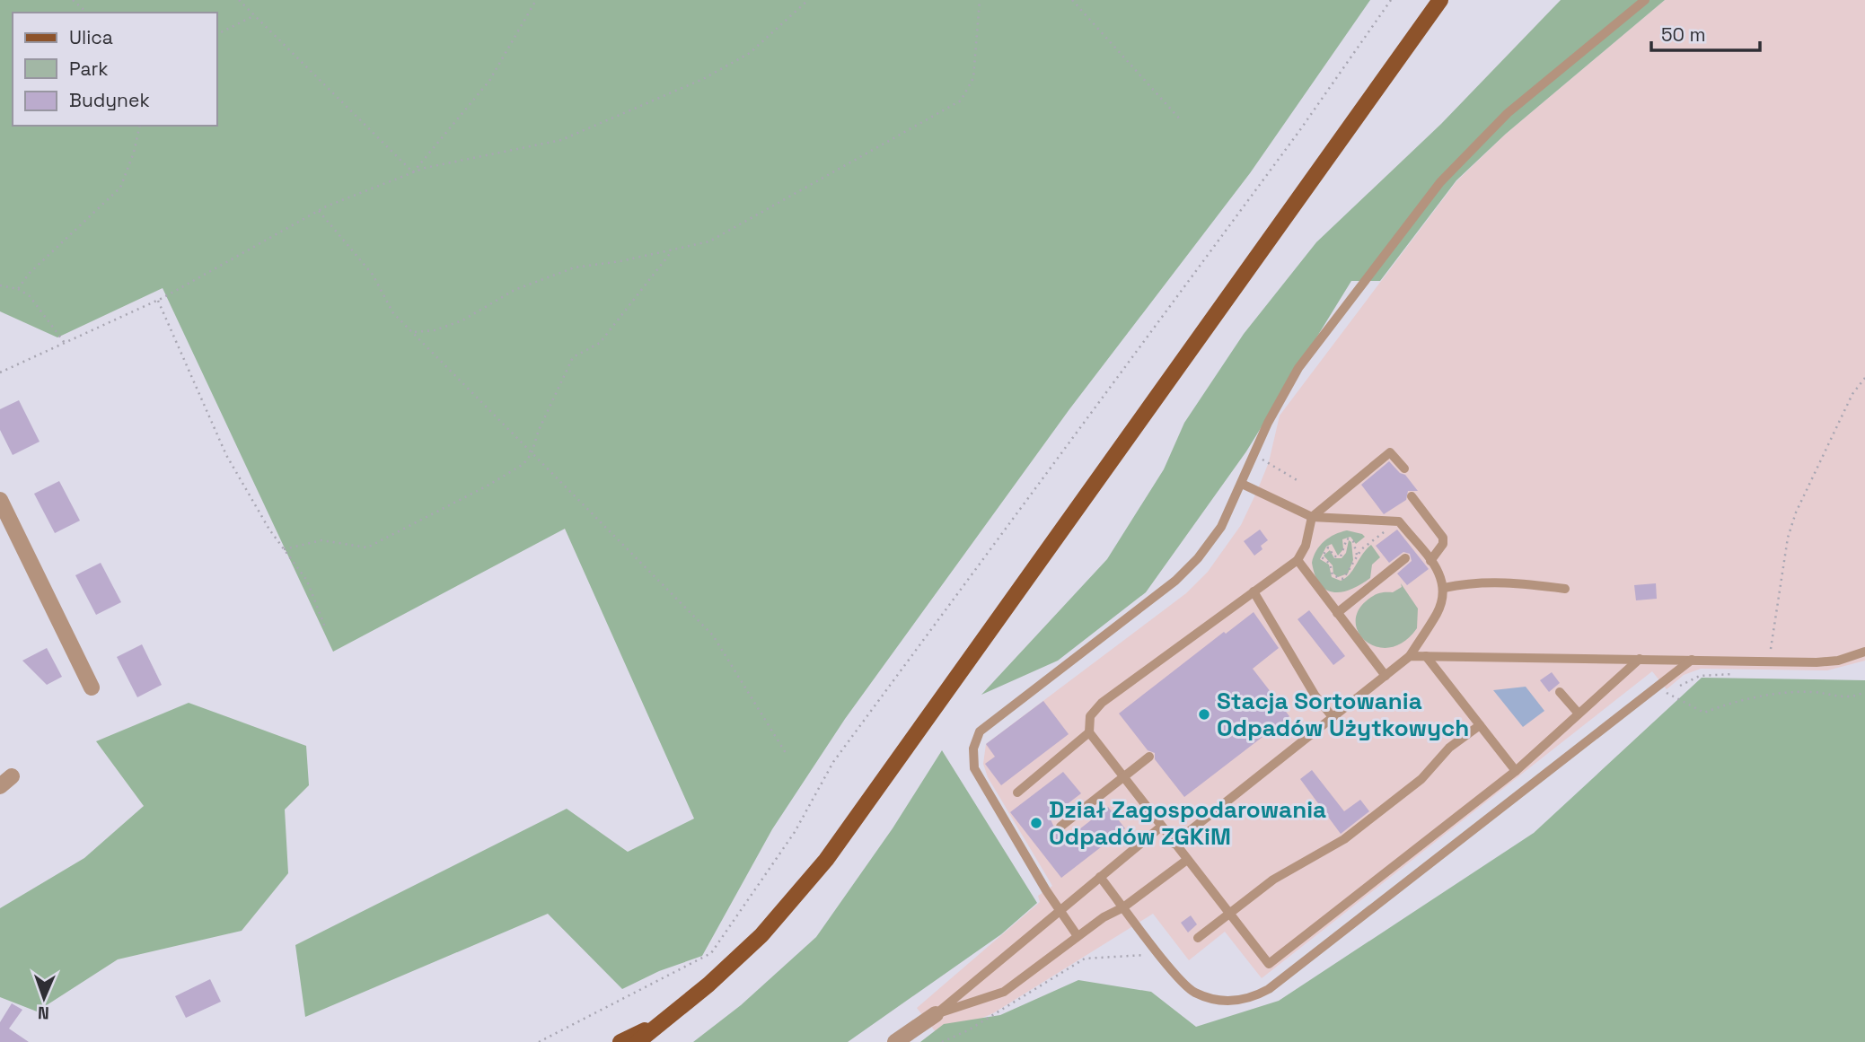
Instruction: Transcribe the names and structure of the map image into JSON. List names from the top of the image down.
{
  "places": ["Stacja Sortowania Odpadów Użytkowych", "Dział Zagospodarowania Odpadów ZGKiM"],
  "legend": ["Ulica", "Park", "Budynek"],
  "scale_bar": "50 m",
  "north": "bottom"
}
